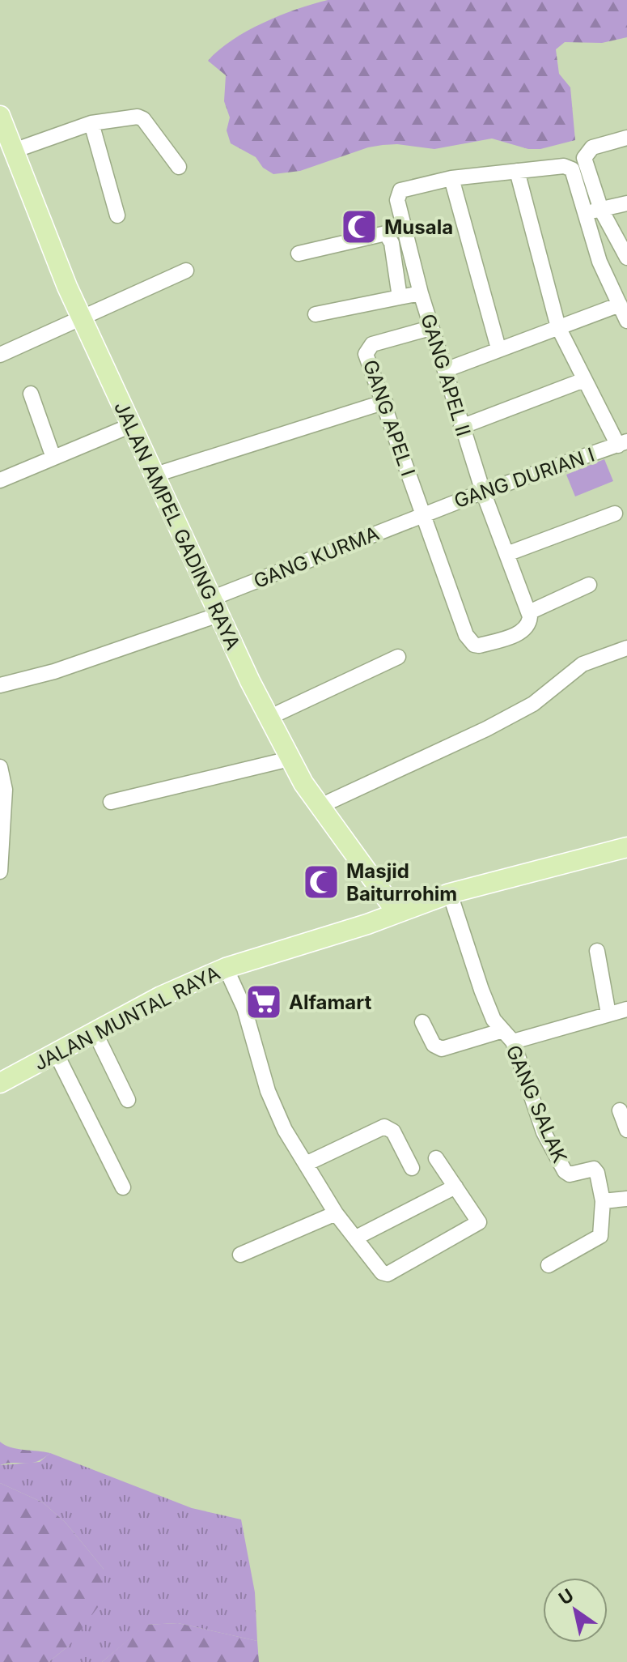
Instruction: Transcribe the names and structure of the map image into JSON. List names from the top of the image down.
{
  "streets": {
    "main road": ["JALAN AMPEL GADING RAYA", "JALAN MUNTAL RAYA"],
    "street": [
      "GANG APEL II",
      "GANG APEL I",
      "GANG DURIAN I",
      "GANG KURMA",
      "GANG SALAK"
    ]
  },
  "crossings": [
    ["GANG APEL II", "GANG APEL I"],
    ["GANG APEL II", "GANG DURIAN I"],
    ["GANG APEL I", "GANG DURIAN I"],
    ["GANG APEL I", "GANG KURMA"],
    ["GANG DURIAN I", "GANG KURMA"],
    ["JALAN AMPEL GADING RAYA", "GANG KURMA"],
    ["JALAN AMPEL GADING RAYA", "JALAN MUNTAL RAYA"],
    ["JALAN MUNTAL RAYA", "GANG SALAK"]
  ],
  "places": {
    "mosque": ["Musala", "Masjid Baiturrohim"],
    "supermarket": ["Alfamart"]
  },
  "north": "top left"
}
